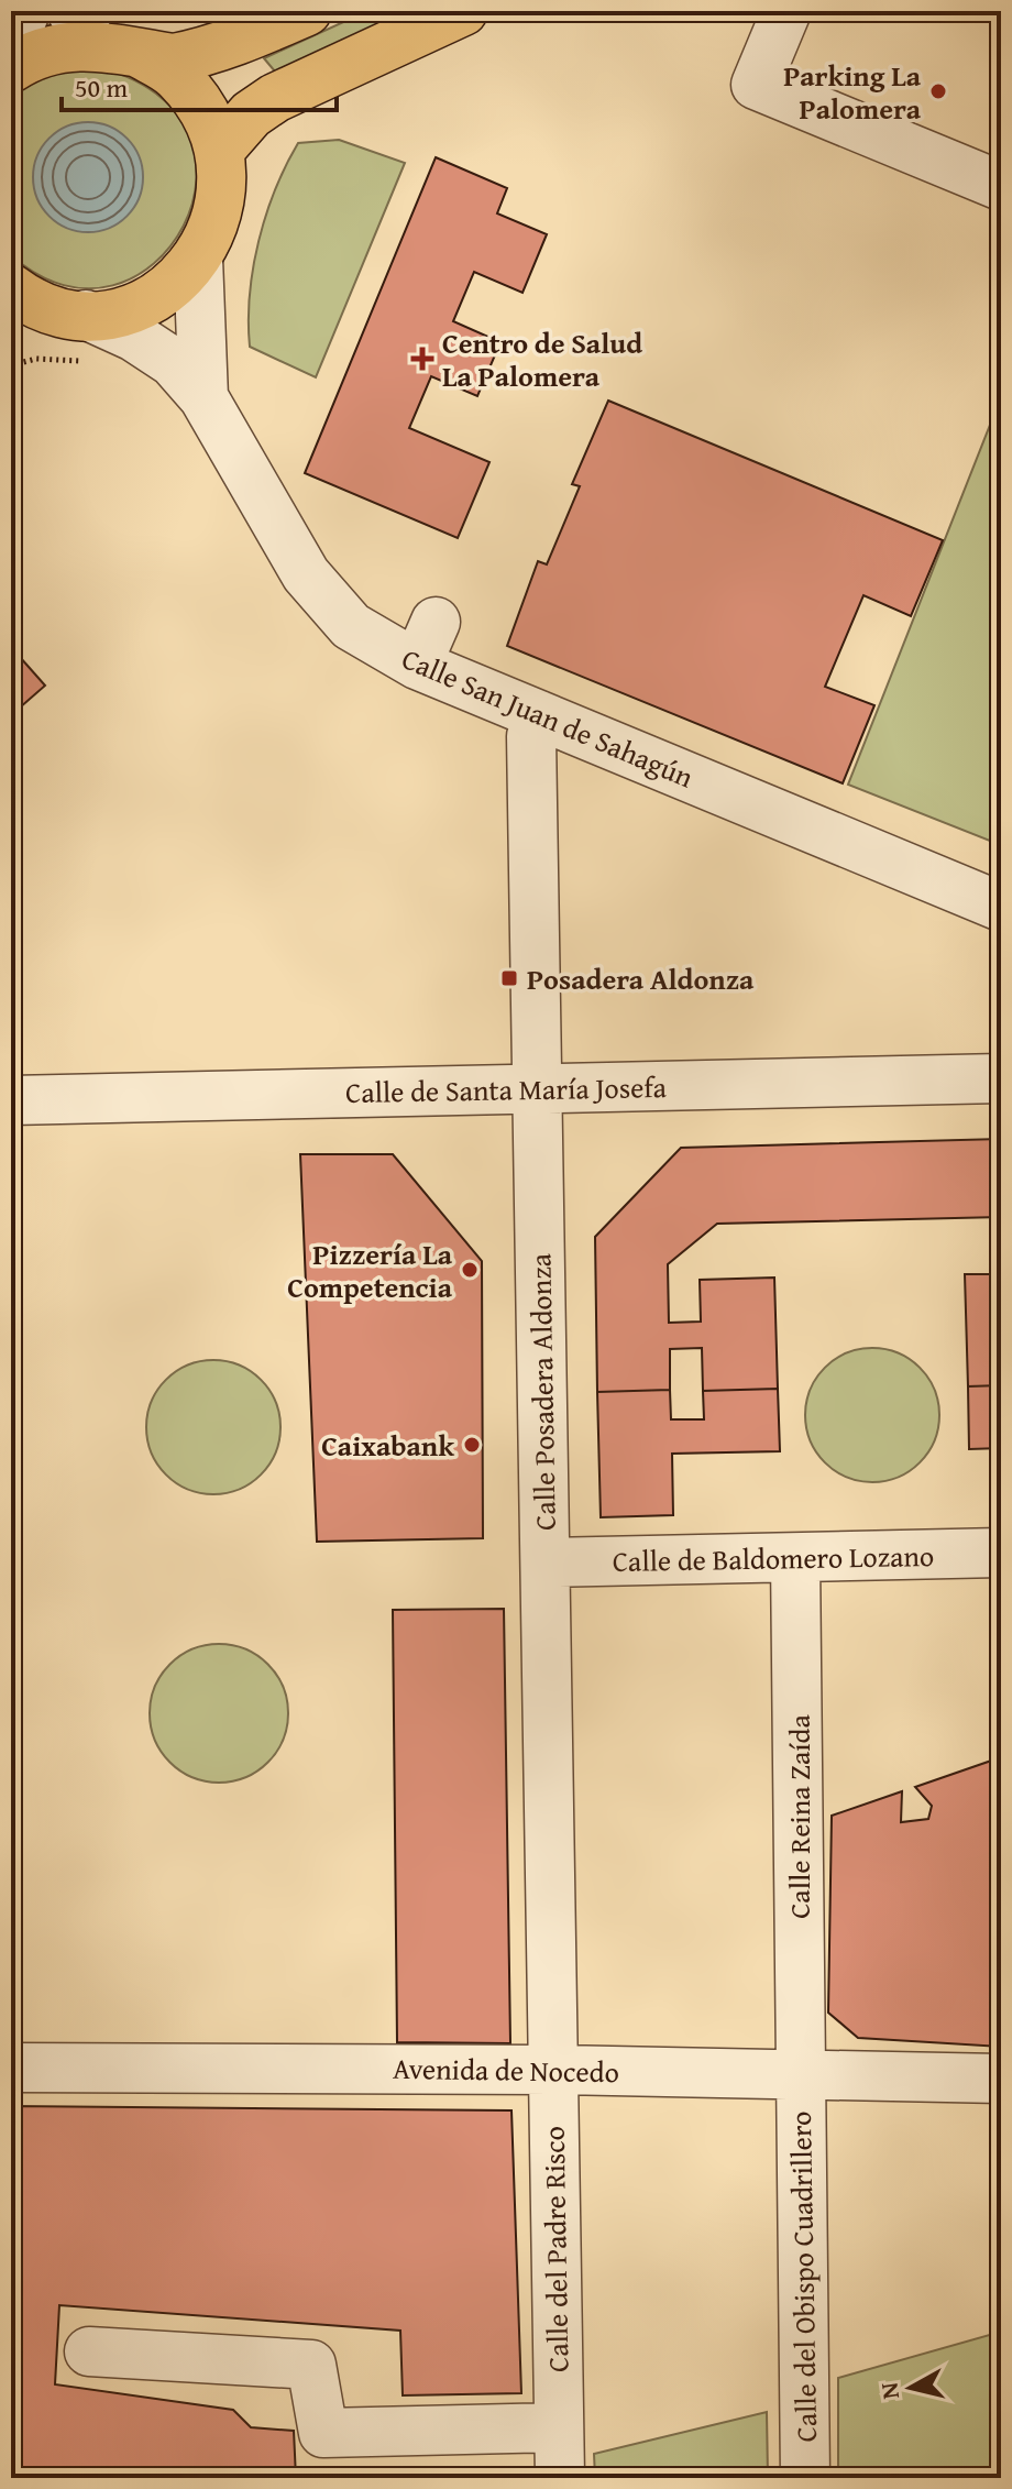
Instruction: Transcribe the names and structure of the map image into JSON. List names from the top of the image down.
{
  "streets": {
    "street": [
      "Calle San Juan de Sahagún",
      "Calle de Santa María Josefa",
      "Calle Posadera Aldonza",
      "Calle de Baldomero Lozano",
      "Calle Reina Zaída",
      "Avenida de Nocedo",
      "Calle del Padre Risco",
      "Calle del Obispo Cuadrillero"
    ]
  },
  "crossings": [
    ["Calle San Juan de Sahagún", "Calle Posadera Aldonza"],
    ["Calle de Santa María Josefa", "Calle Posadera Aldonza"],
    ["Calle Posadera Aldonza", "Calle de Baldomero Lozano"],
    ["Calle Posadera Aldonza", "Avenida de Nocedo"],
    ["Calle Posadera Aldonza", "Calle del Padre Risco"],
    ["Calle de Baldomero Lozano", "Calle Reina Zaída"],
    ["Calle Reina Zaída", "Avenida de Nocedo"],
    ["Calle Reina Zaída", "Calle del Obispo Cuadrillero"],
    ["Avenida de Nocedo", "Calle del Padre Risco"],
    ["Avenida de Nocedo", "Calle del Obispo Cuadrillero"]
  ],
  "places": {
    "other": ["Parking La Palomera", "Pizzería La Competencia", "Caixabank"],
    "health": ["Centro de Salud La Palomera"],
    "transit": ["Posadera Aldonza"]
  },
  "scale_bar": "50 m",
  "north": "left"
}
